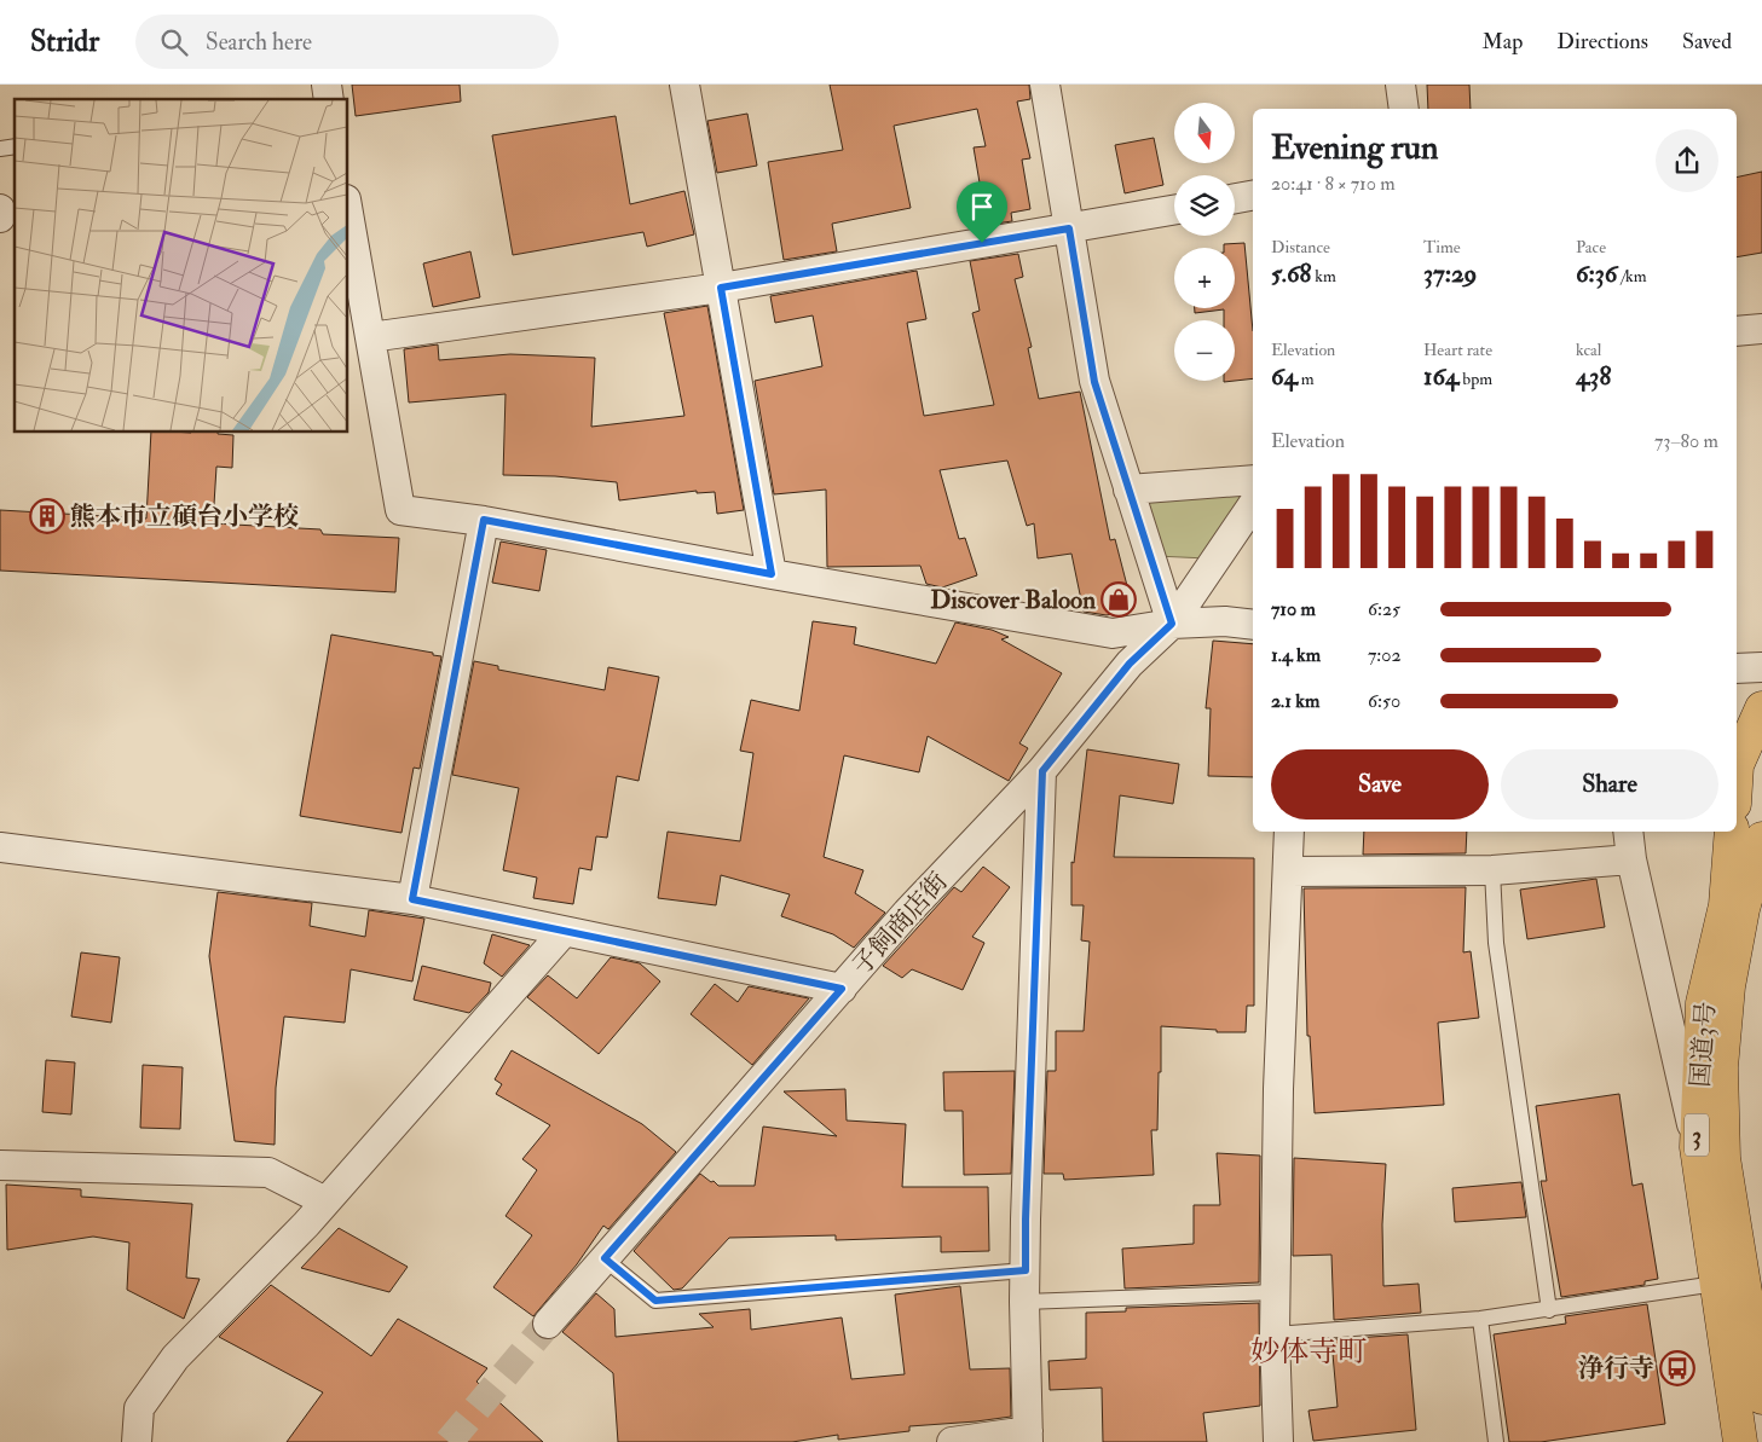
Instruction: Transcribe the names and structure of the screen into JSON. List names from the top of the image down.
{
  "streets": {
    "highway": ["国道3号", "3"],
    "street": ["子飼商店街"]
  },
  "districts": ["妙体寺町"],
  "places": {
    "building": ["熊本市立碩台小学校"],
    "shop": ["Discover Baloon"],
    "bus stop": ["浄行寺"]
  },
  "north": "bottom",
  "page": {
    "header": "Stridr",
    "search": "Search here",
    "nav": ["Map", "Directions", "Saved"],
    "map_buttons": ["+", "−"],
    "heading": ["Evening run", "20:41 · 8 × 710 m"],
    "stats": [
      ["Distance", "5.68 km"],
      ["Time", "37:29"],
      ["Pace", "6:36 /km"],
      ["Elevation", "64 m"],
      ["Heart rate", "164 bpm"],
      ["kcal", "438"]
    ],
    "chart": ["Elevation", "73–80 m"],
    "list": [
      {
        "name": "710 m",
        "note": "6:25"
      },
      {
        "name": "1.4 km",
        "note": "7:02"
      },
      {
        "name": "2.1 km",
        "note": "6:50"
      }
    ],
    "buttons": ["Save", "Share"]
  }
}
